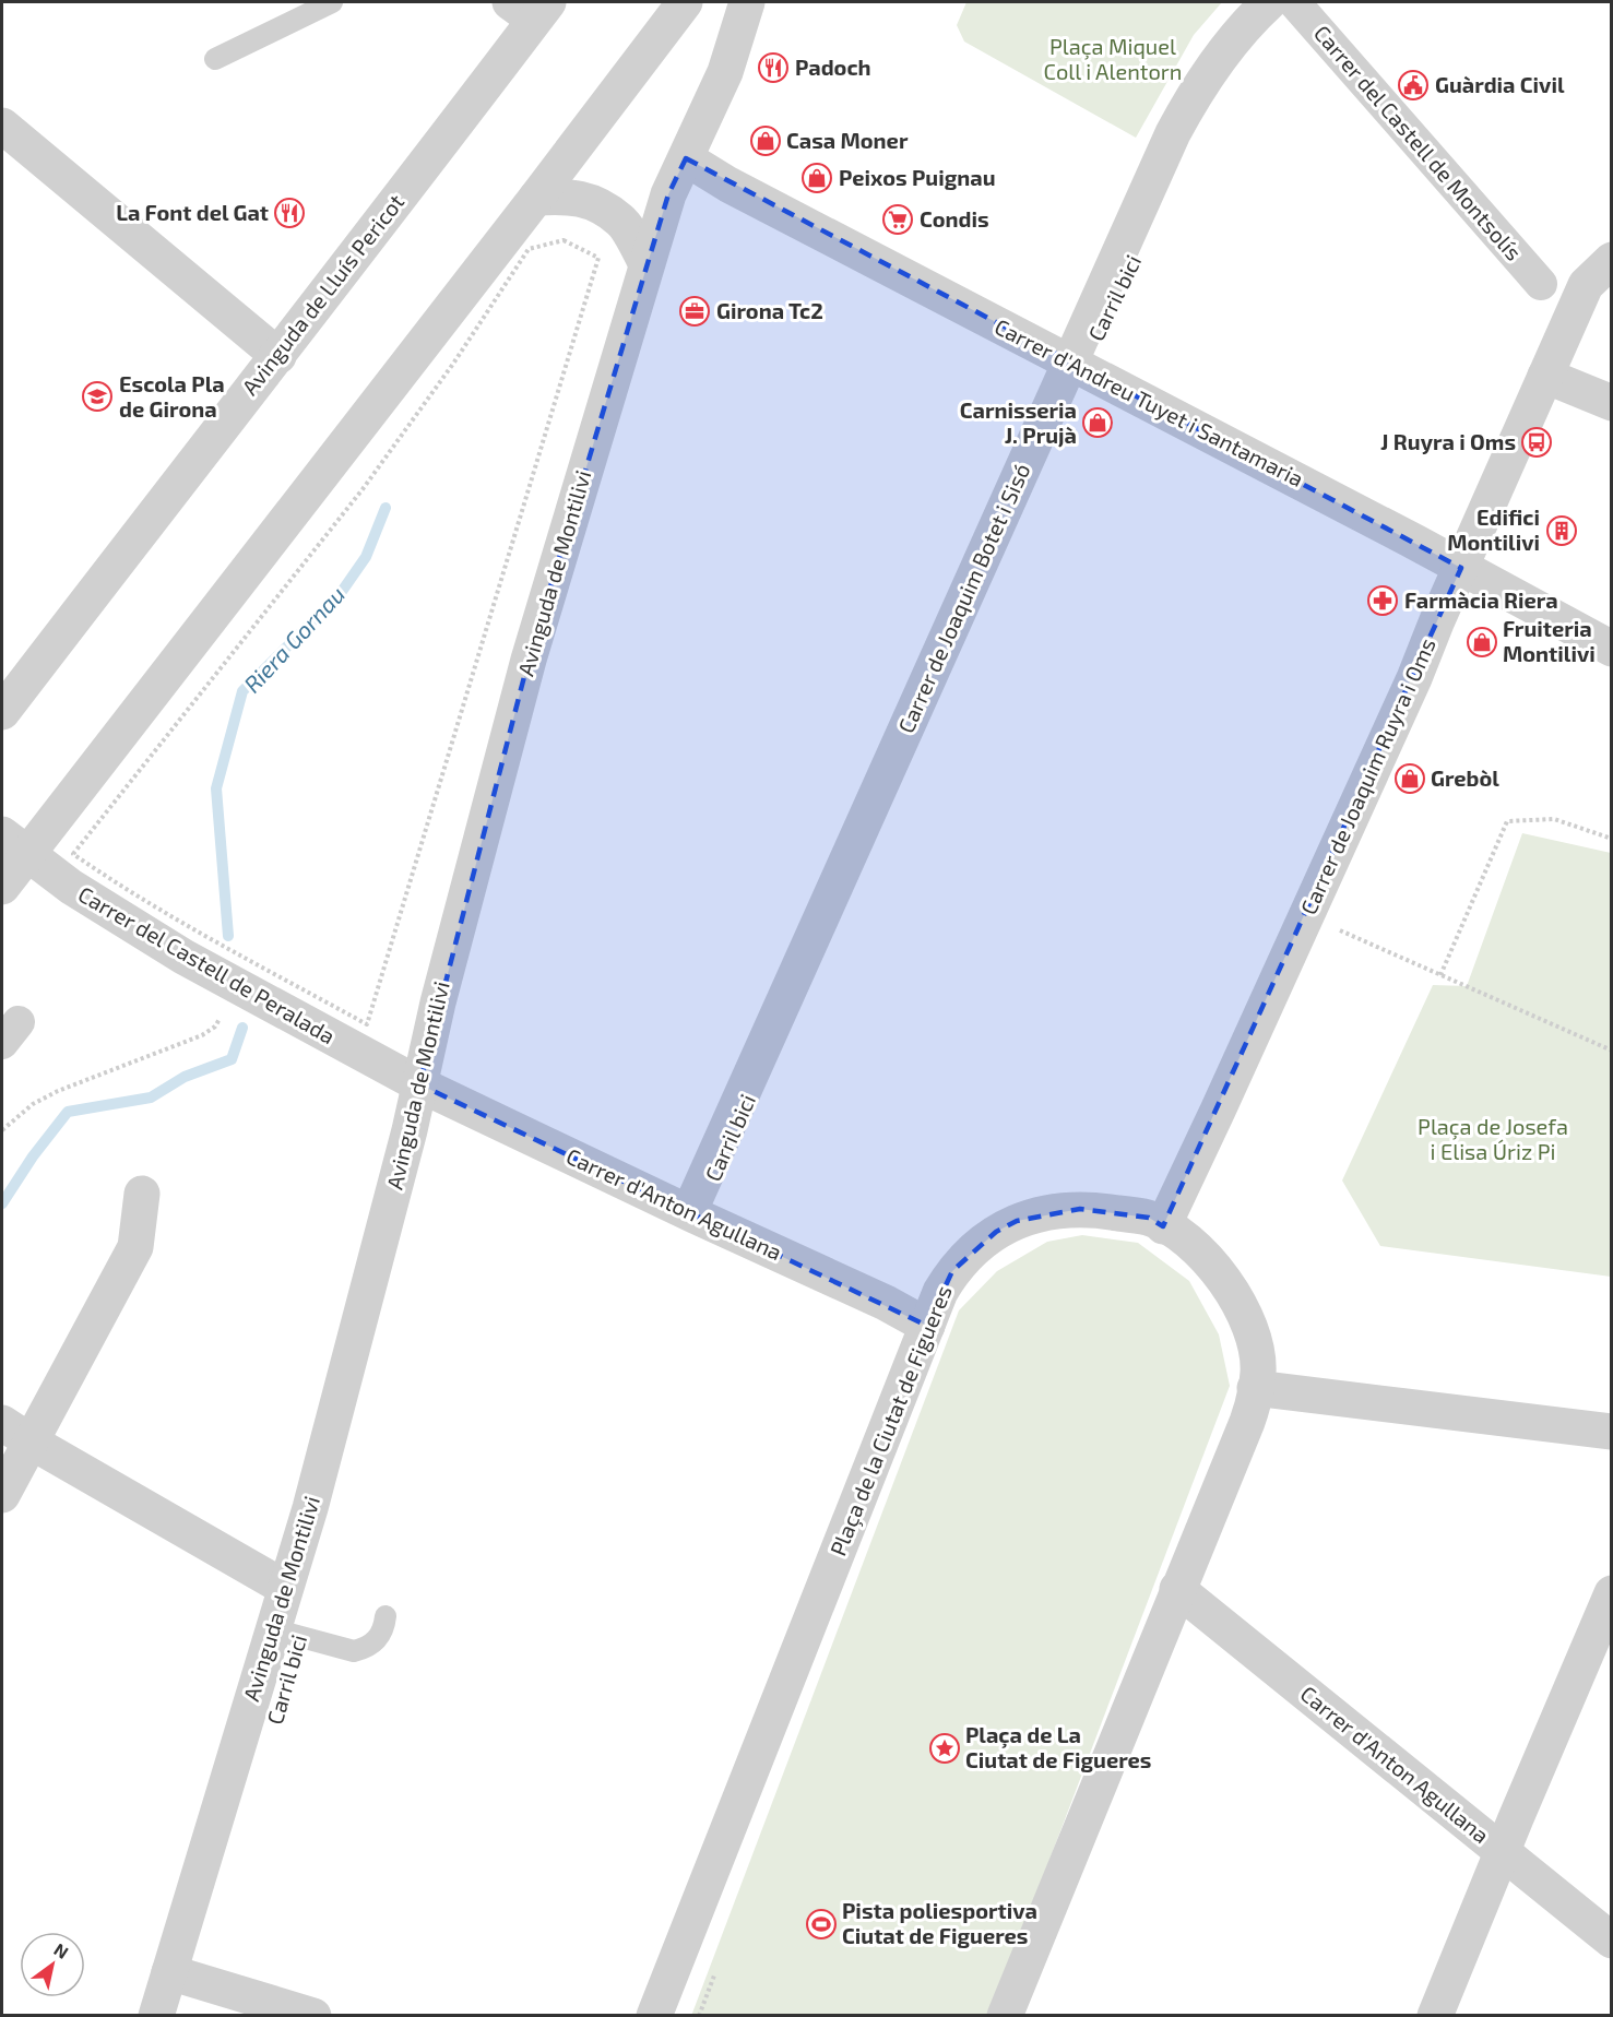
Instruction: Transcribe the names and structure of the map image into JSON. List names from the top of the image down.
{
  "streets": {
    "street": [
      "Carrer del Castell de Montsolís",
      "Avinguda de Lluís Pericot",
      "Carrer d'Andreu Tuyet i Santamaria",
      "Avinguda de Montilivi",
      "Carrer de Joaquim Botet i Sisó",
      "Carrer de Joaquim Ruyra i Oms",
      "Carrer del Castell de Peralada",
      "Carrer d'Anton Agullana",
      "Plaça de la Ciutat de Figueres"
    ]
  },
  "crossings": [
    ["Carrer d'Andreu Tuyet i Santamaria", "Avinguda de Montilivi"],
    ["Carrer d'Andreu Tuyet i Santamaria", "Carrer de Joaquim Botet i Sisó"],
    ["Carrer d'Andreu Tuyet i Santamaria", "Carrer de Joaquim Ruyra i Oms"],
    ["Avinguda de Montilivi", "Carrer del Castell de Peralada"],
    ["Avinguda de Montilivi", "Carrer d'Anton Agullana"],
    ["Carrer de Joaquim Botet i Sisó", "Carrer d'Anton Agullana"],
    ["Carrer de Joaquim Ruyra i Oms", "Plaça de la Ciutat de Figueres"],
    ["Carrer del Castell de Peralada", "Carrer d'Anton Agullana"],
    ["Carrer d'Anton Agullana", "Plaça de la Ciutat de Figueres"]
  ],
  "water": ["Riera Gornau"],
  "parks": ["Plaça Miquel Coll i Alentorn", "Plaça de Josefa i Elisa Úriz Pi"],
  "places": {
    "restaurant": ["Padoch", "La Font del Gat"],
    "public building": ["Guàrdia Civil"],
    "shop": [
      "Casa Moner",
      "Peixos Puignau",
      "Carnisseria J. Prujà",
      "Fruiteria Montilivi",
      "Grebòl"
    ],
    "supermarket": ["Condis"],
    "office": ["Girona Tc2"],
    "school or university": ["Escola Pla de Girona"],
    "bus stop": ["J Ruyra i Oms"],
    "building": ["Edifici Montilivi"],
    "pharmacy": ["Farmàcia Riera"],
    "place": ["Plaça de La Ciutat de Figueres"],
    "sports": ["Pista poliesportiva Ciutat de Figueres"]
  },
  "north": "top right"
}
